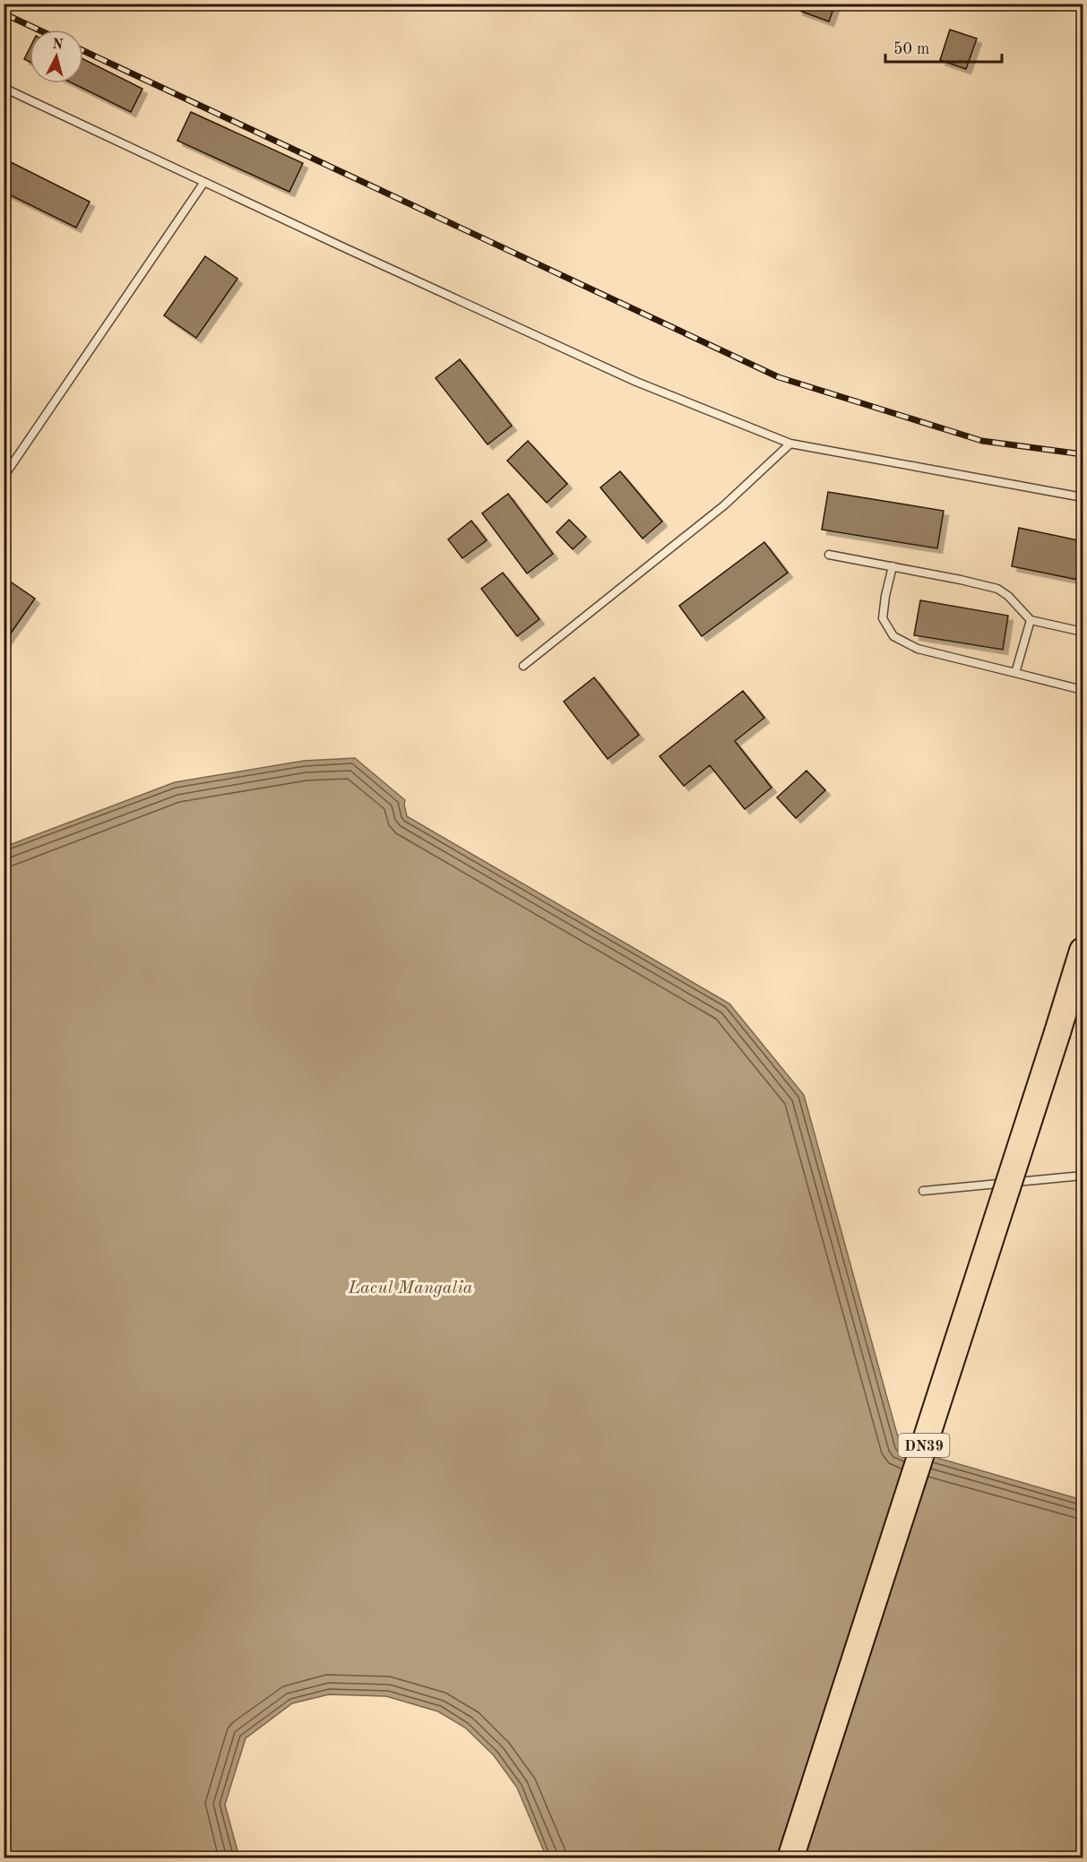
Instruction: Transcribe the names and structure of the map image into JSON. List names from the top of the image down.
{
  "streets": {
    "highway": ["DN39"]
  },
  "water": ["Lacul Mangalia"],
  "scale_bar": "50 m",
  "north": "top"
}
